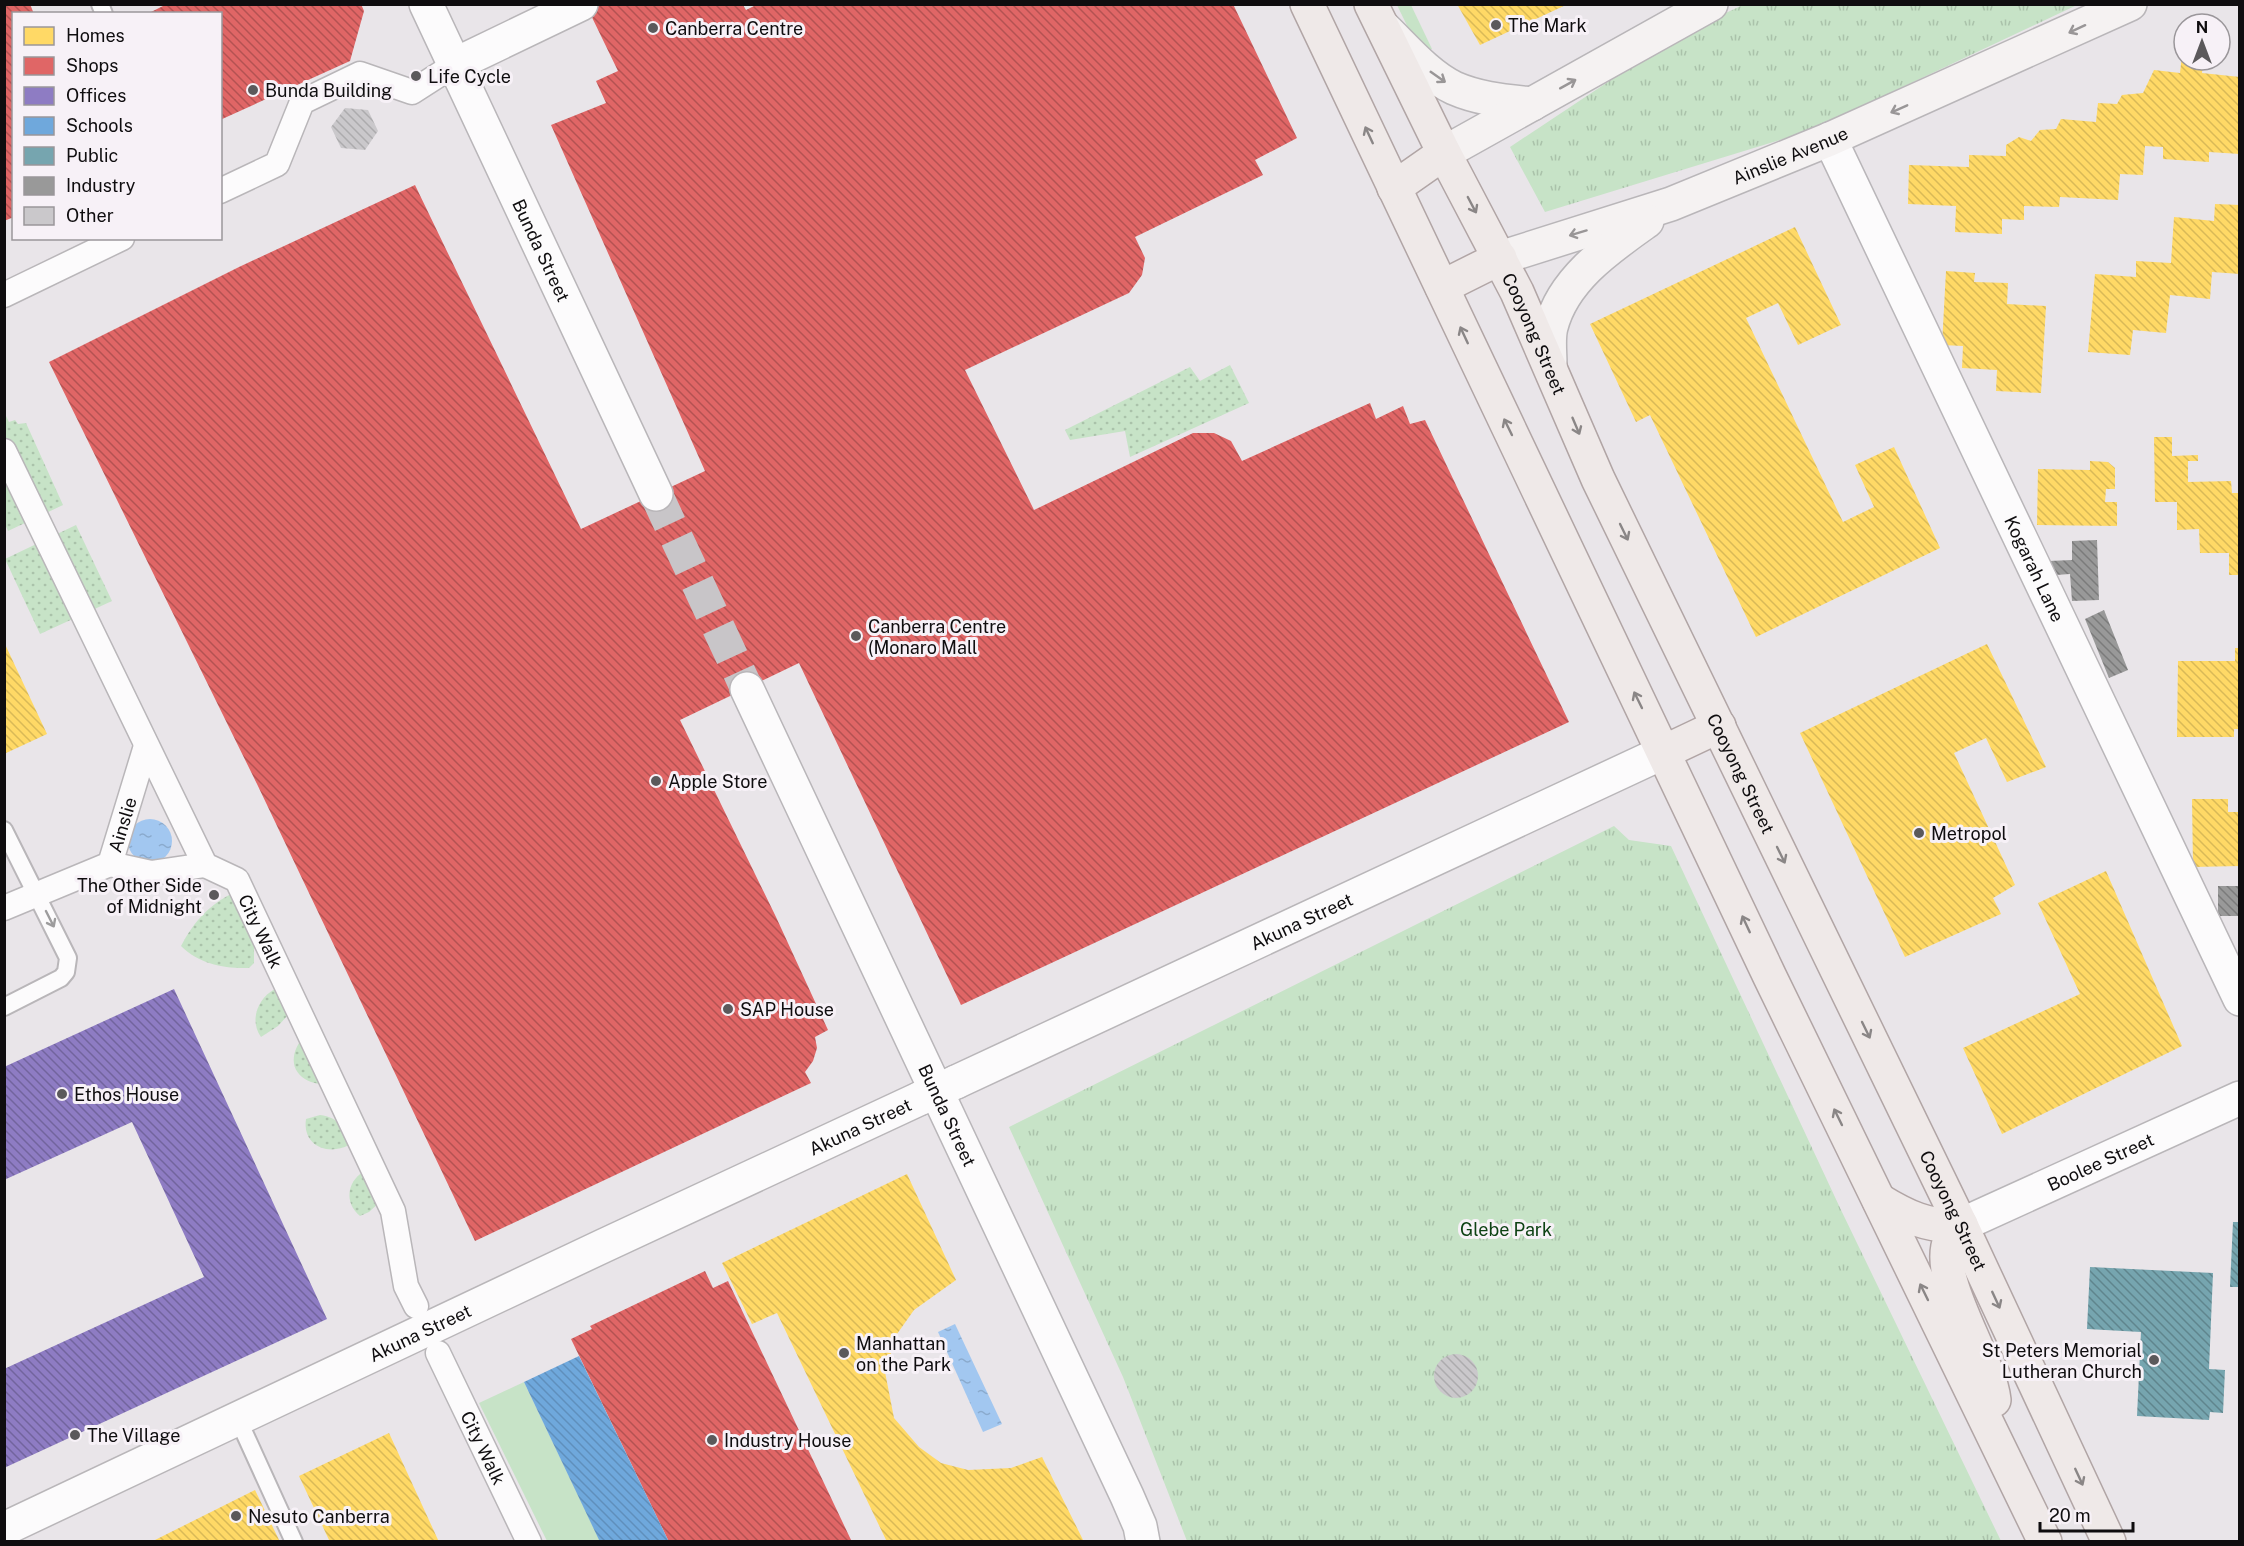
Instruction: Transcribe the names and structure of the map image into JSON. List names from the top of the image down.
{
  "streets": {
    "main road": ["Ainslie Avenue", "Cooyong Street", "Akuna Street"],
    "street": [
      "Bunda Street",
      "Kogarah Lane",
      "Ainslie",
      "City Walk",
      "Boolee Street"
    ]
  },
  "crossings": [
    ["Ainslie Avenue", "Cooyong Street"],
    ["Ainslie Avenue", "Kogarah Lane"],
    ["Bunda Street", "Akuna Street"],
    ["Cooyong Street", "Akuna Street"],
    ["Cooyong Street", "Boolee Street"]
  ],
  "parks": ["Glebe Park"],
  "places": [
    "The Mark",
    "Canberra Centre",
    "Life Cycle",
    "Bunda Building",
    "Canberra Centre (Monaro Mall",
    "Apple Store",
    "Metropol",
    "The Other Side of Midnight",
    "SAP House",
    "Ethos House",
    "Manhattan on the Park",
    "St Peters Memorial Lutheran Church",
    "The Village",
    "Industry House",
    "Nesuto Canberra"
  ],
  "legend": [
    "Homes",
    "Shops",
    "Offices",
    "Schools",
    "Public",
    "Industry",
    "Other"
  ],
  "scale_bar": "20 m",
  "north": "top"
}
